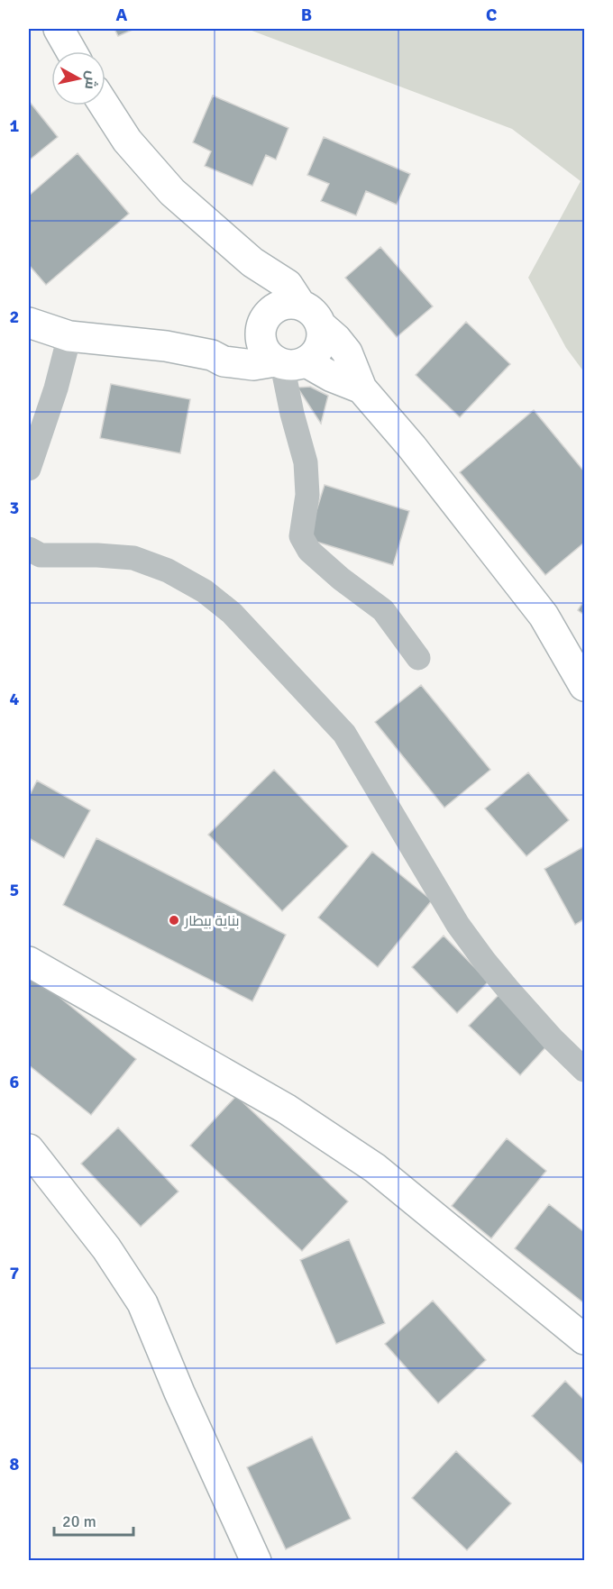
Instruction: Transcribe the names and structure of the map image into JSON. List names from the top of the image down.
{
  "places": ["بناية بيطار"],
  "scale_bar": "20 m",
  "north": "right",
  "grid": {
    "columns": ["A", "B", "C"],
    "rows": [
      "1",
      "2",
      "3",
      "4",
      "5",
      "6",
      "7",
      "8"
    ]
  }
}
